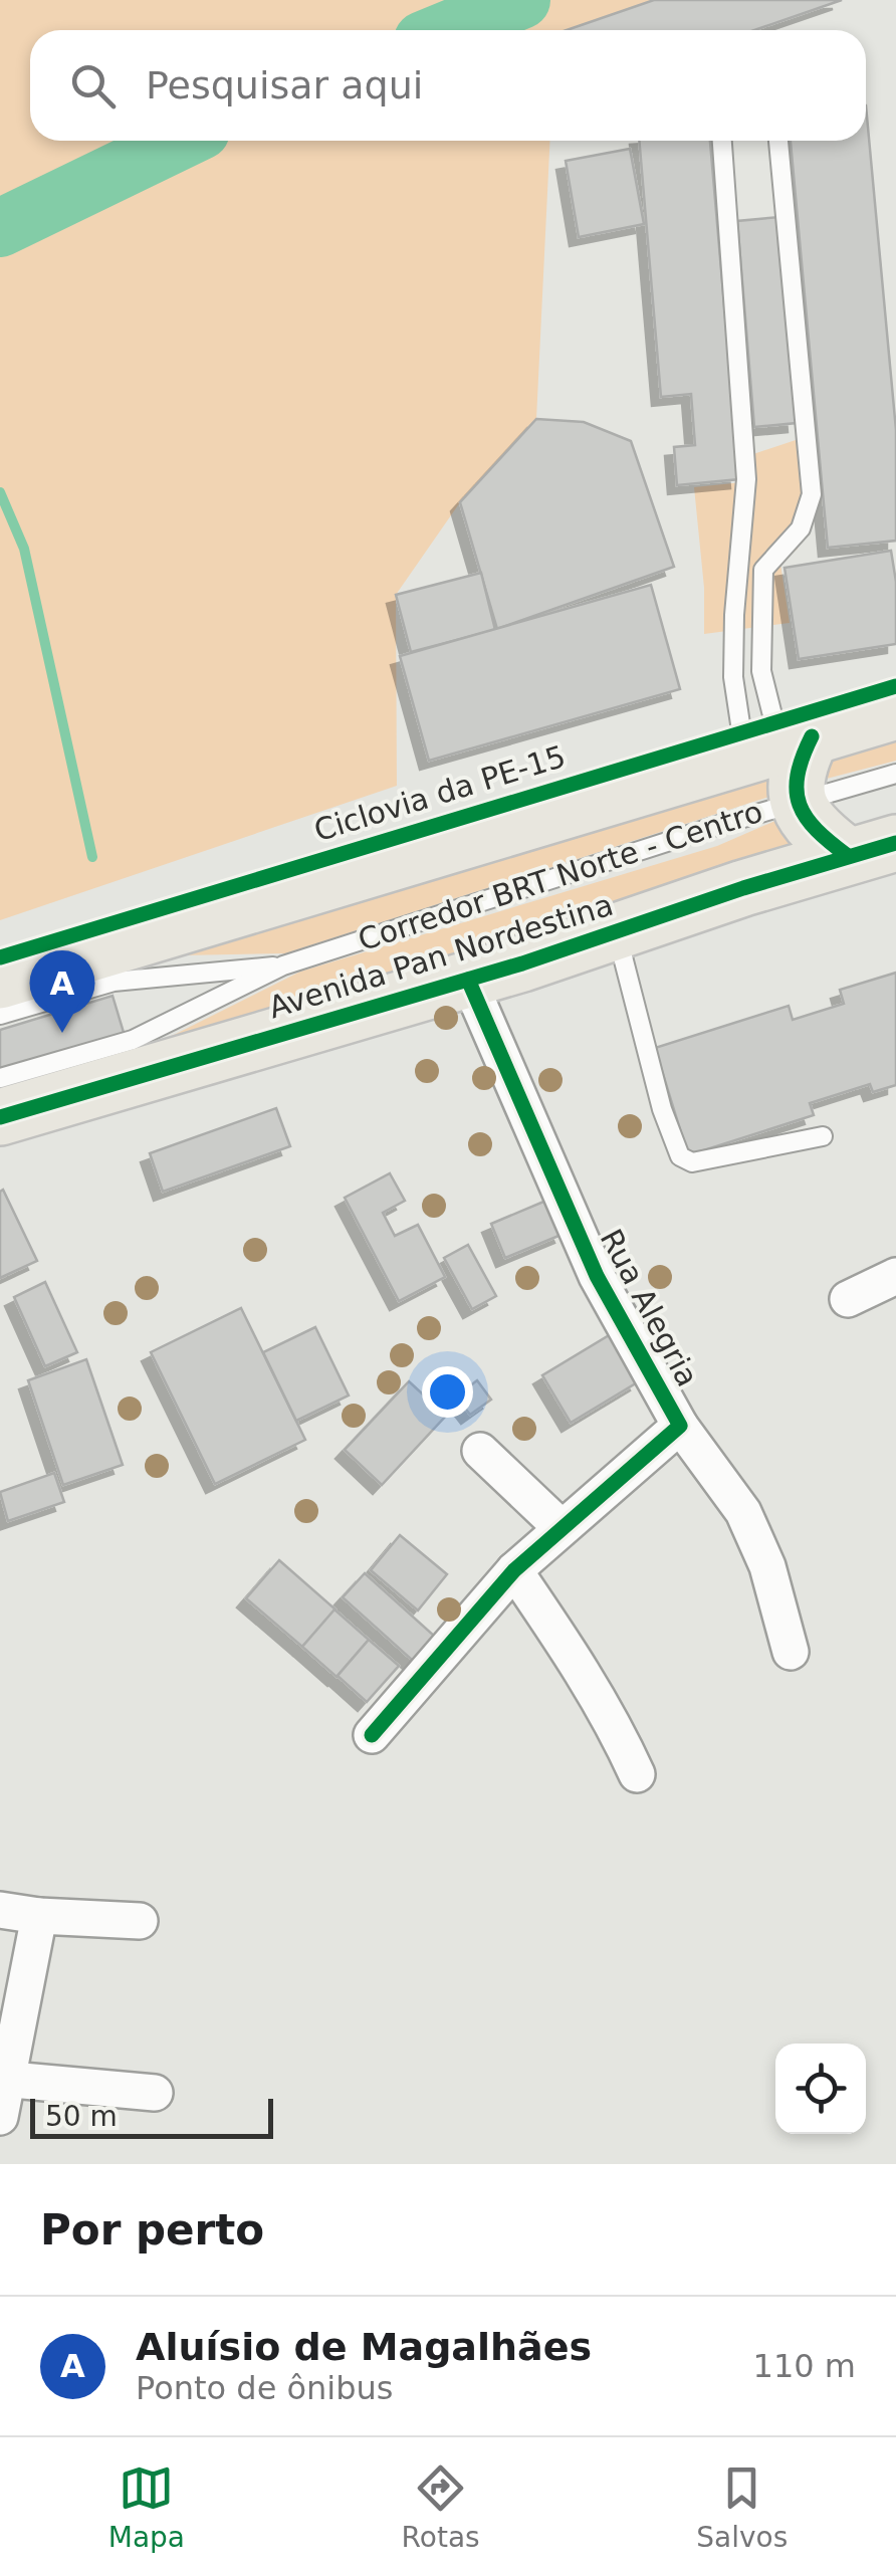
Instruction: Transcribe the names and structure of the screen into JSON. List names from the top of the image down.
{
  "streets": {
    "highway": ["Avenida Pan Nordestina"],
    "street": ["Rua Alegria"],
    "lane": ["Corredor BRT Norte - Centro"],
    "cycle path": ["Ciclovia da PE-15"]
  },
  "crossings": [
    ["Avenida Pan Nordestina", "Rua Alegria"]
  ],
  "scale_bar": "50 m",
  "page": {
    "search": "Pesquisar aqui",
    "pins": "A",
    "scale": "50 m",
    "heading": "Por perto",
    "list": [
      {
        "mark": "A",
        "name": "Aluísio de Magalhães",
        "note": "Ponto de ônibus",
        "value": "110 m"
      }
    ],
    "nav": ["Mapa", "Rotas", "Salvos"]
  }
}
